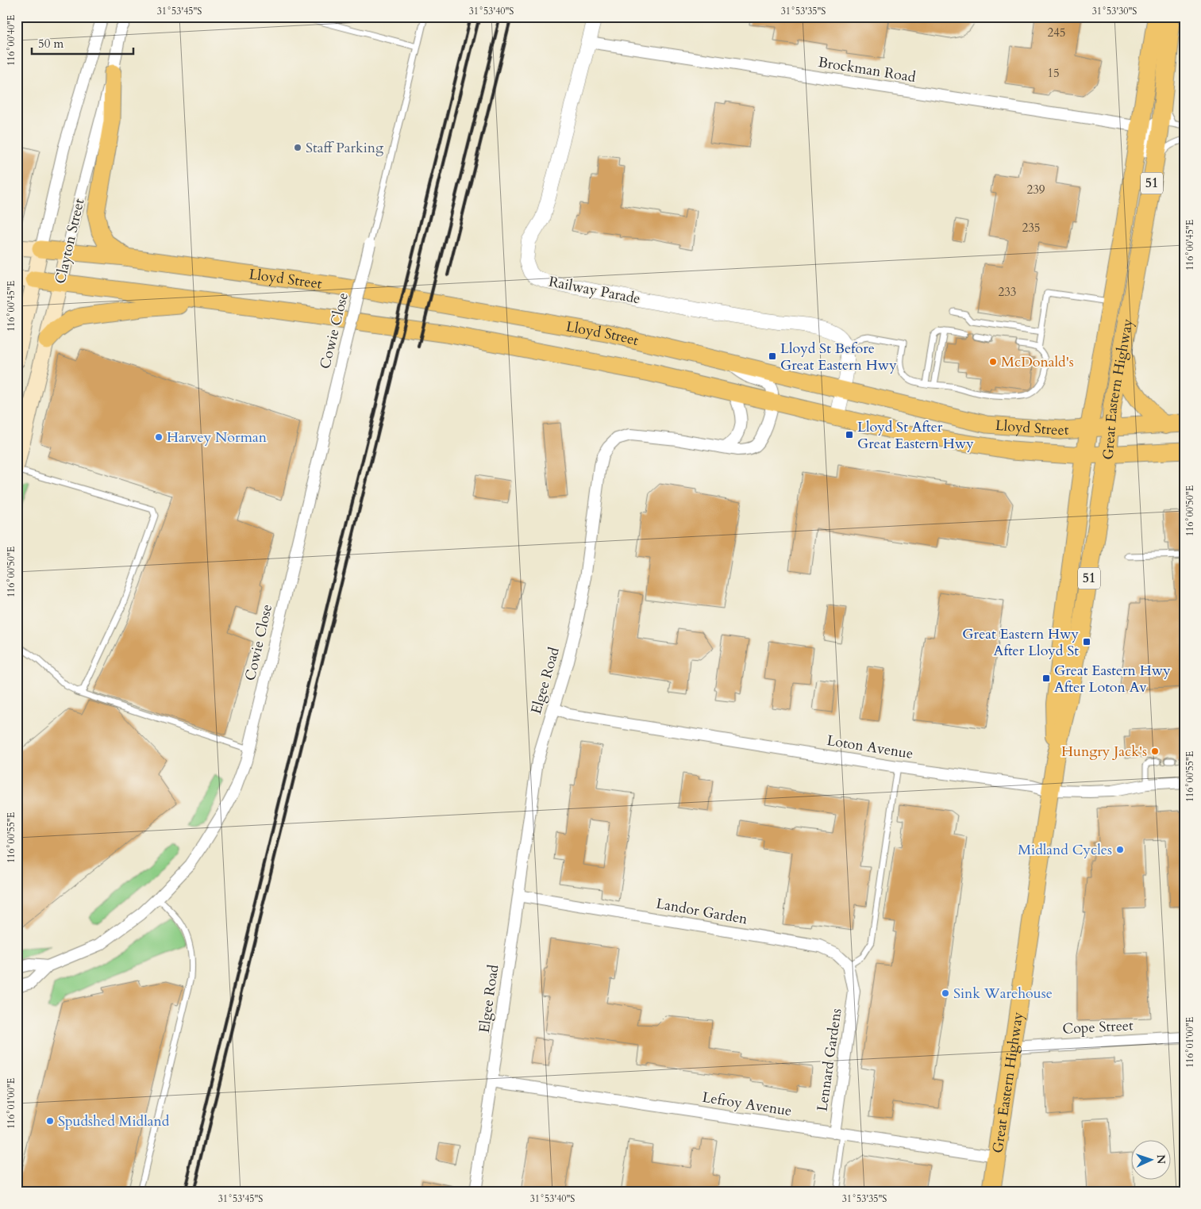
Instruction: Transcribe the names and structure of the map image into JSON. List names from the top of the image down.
{
  "streets": {
    "highway": ["51", "Great Eastern Highway"],
    "main road": ["Clayton Street", "Lloyd Street"],
    "street": [
      "Brockman Road",
      "Railway Parade",
      "Cowie Close",
      "Elgee Road",
      "Loton Avenue",
      "Landor Garden",
      "Cope Street",
      "Lennard Gardens",
      "Lefroy Avenue"
    ]
  },
  "crossings": [
    ["Brockman Road", "Railway Parade"],
    ["Brockman Road", "Great Eastern Highway"],
    ["Clayton Street", "Lloyd Street"],
    ["Lloyd Street", "Great Eastern Highway"],
    ["Lloyd Street", "Elgee Road"],
    ["Great Eastern Highway", "Loton Avenue"],
    ["Great Eastern Highway", "Cope Street"],
    ["Great Eastern Highway", "Lefroy Avenue"],
    ["Elgee Road", "Loton Avenue"],
    ["Elgee Road", "Landor Garden"],
    ["Elgee Road", "Lefroy Avenue"],
    ["Landor Garden", "Lennard Gardens"],
    ["Lennard Gardens", "Lefroy Avenue"]
  ],
  "places": {
    "other": [
      "Staff Parking",
      "McDonald's",
      "Harvey Norman",
      "Hungry Jack's",
      "Midland Cycles",
      "Sink Warehouse",
      "Spudshed Midland"
    ],
    "transit": [
      "Lloyd St Before Great Eastern Hwy",
      "Lloyd St After Great Eastern Hwy",
      "Great Eastern Hwy After Lloyd St",
      "Great Eastern Hwy After Loton Av"
    ]
  },
  "house_numbers": [
    "245",
    "15",
    "239",
    "235",
    "233"
  ],
  "scale_bar": "50 m",
  "north": "right",
  "coordinates": [
    "31°53'45\"S",
    "31°53'40\"S",
    "31°53'35\"S",
    "31°53'30\"S",
    "116°00'40\"E",
    "116°00'45\"E",
    "116°00'50\"E",
    "116°00'55\"E",
    "116°01'00\"E"
  ]
}
